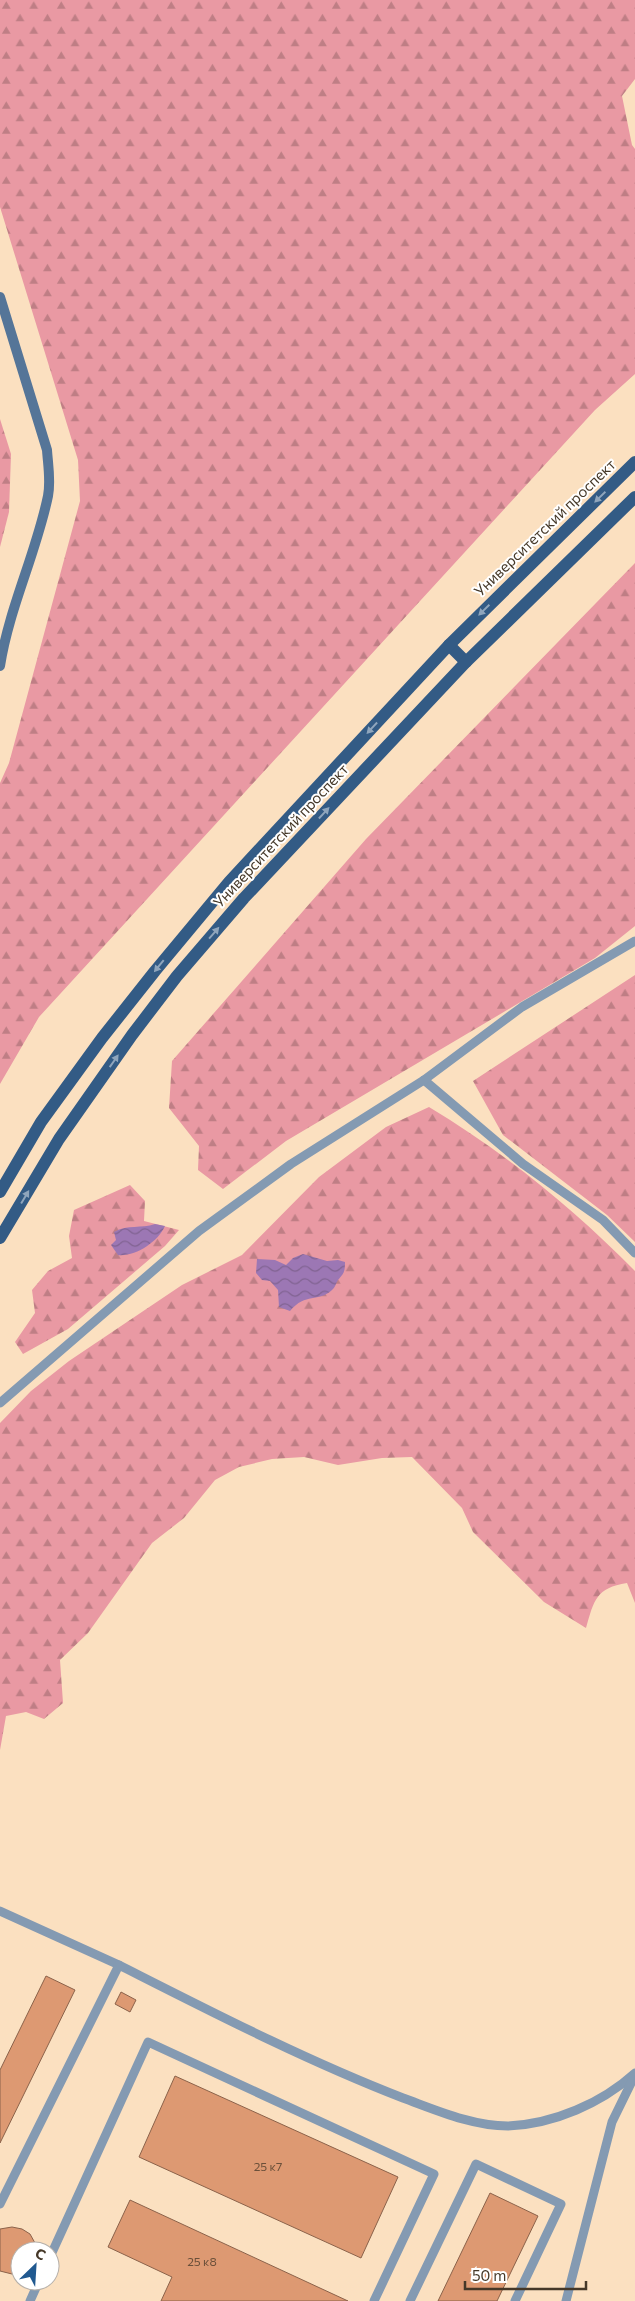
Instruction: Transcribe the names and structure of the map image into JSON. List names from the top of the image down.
{
  "streets": {
    "main road": ["Университетский проспект"]
  },
  "house_numbers": ["25 к7", "25 к8"],
  "scale_bar": "50 m",
  "north": "top right"
}
